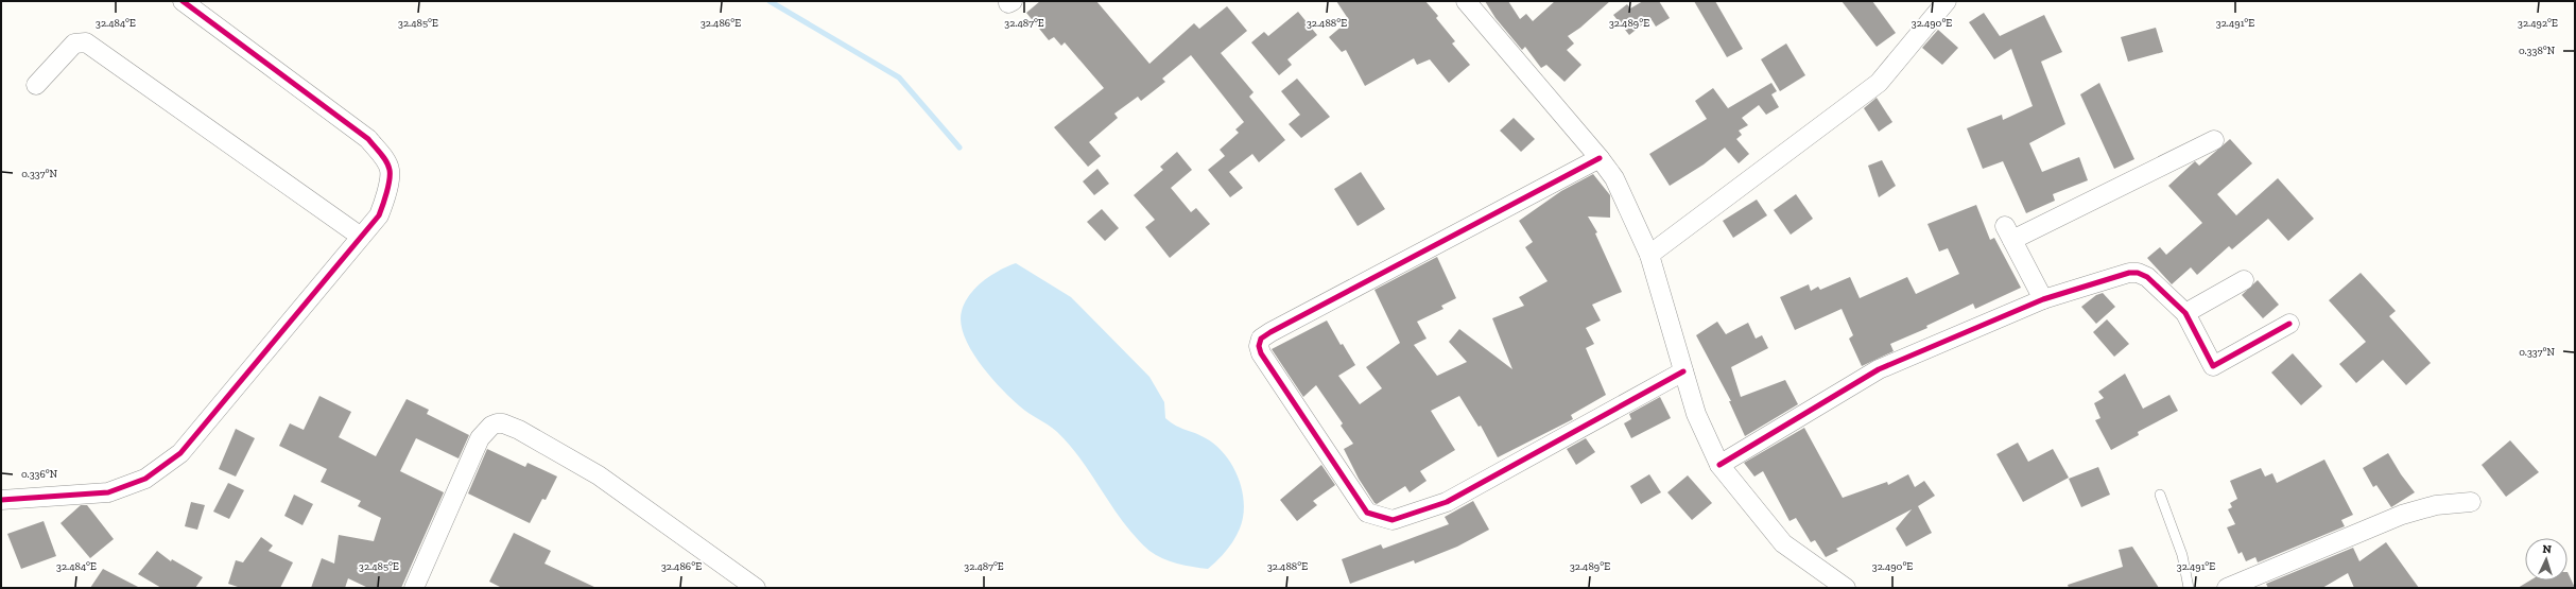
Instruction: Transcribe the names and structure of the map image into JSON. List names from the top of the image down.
{
  "north": "top",
  "coordinates": [
    "32.484°E",
    "32.485°E",
    "32.486°E",
    "32.487°E",
    "32.488°E",
    "32.489°E",
    "32.490°E",
    "32.491°E",
    "32.492°E",
    "0.338°N",
    "0.337°N",
    "0.336°N"
  ]
}
